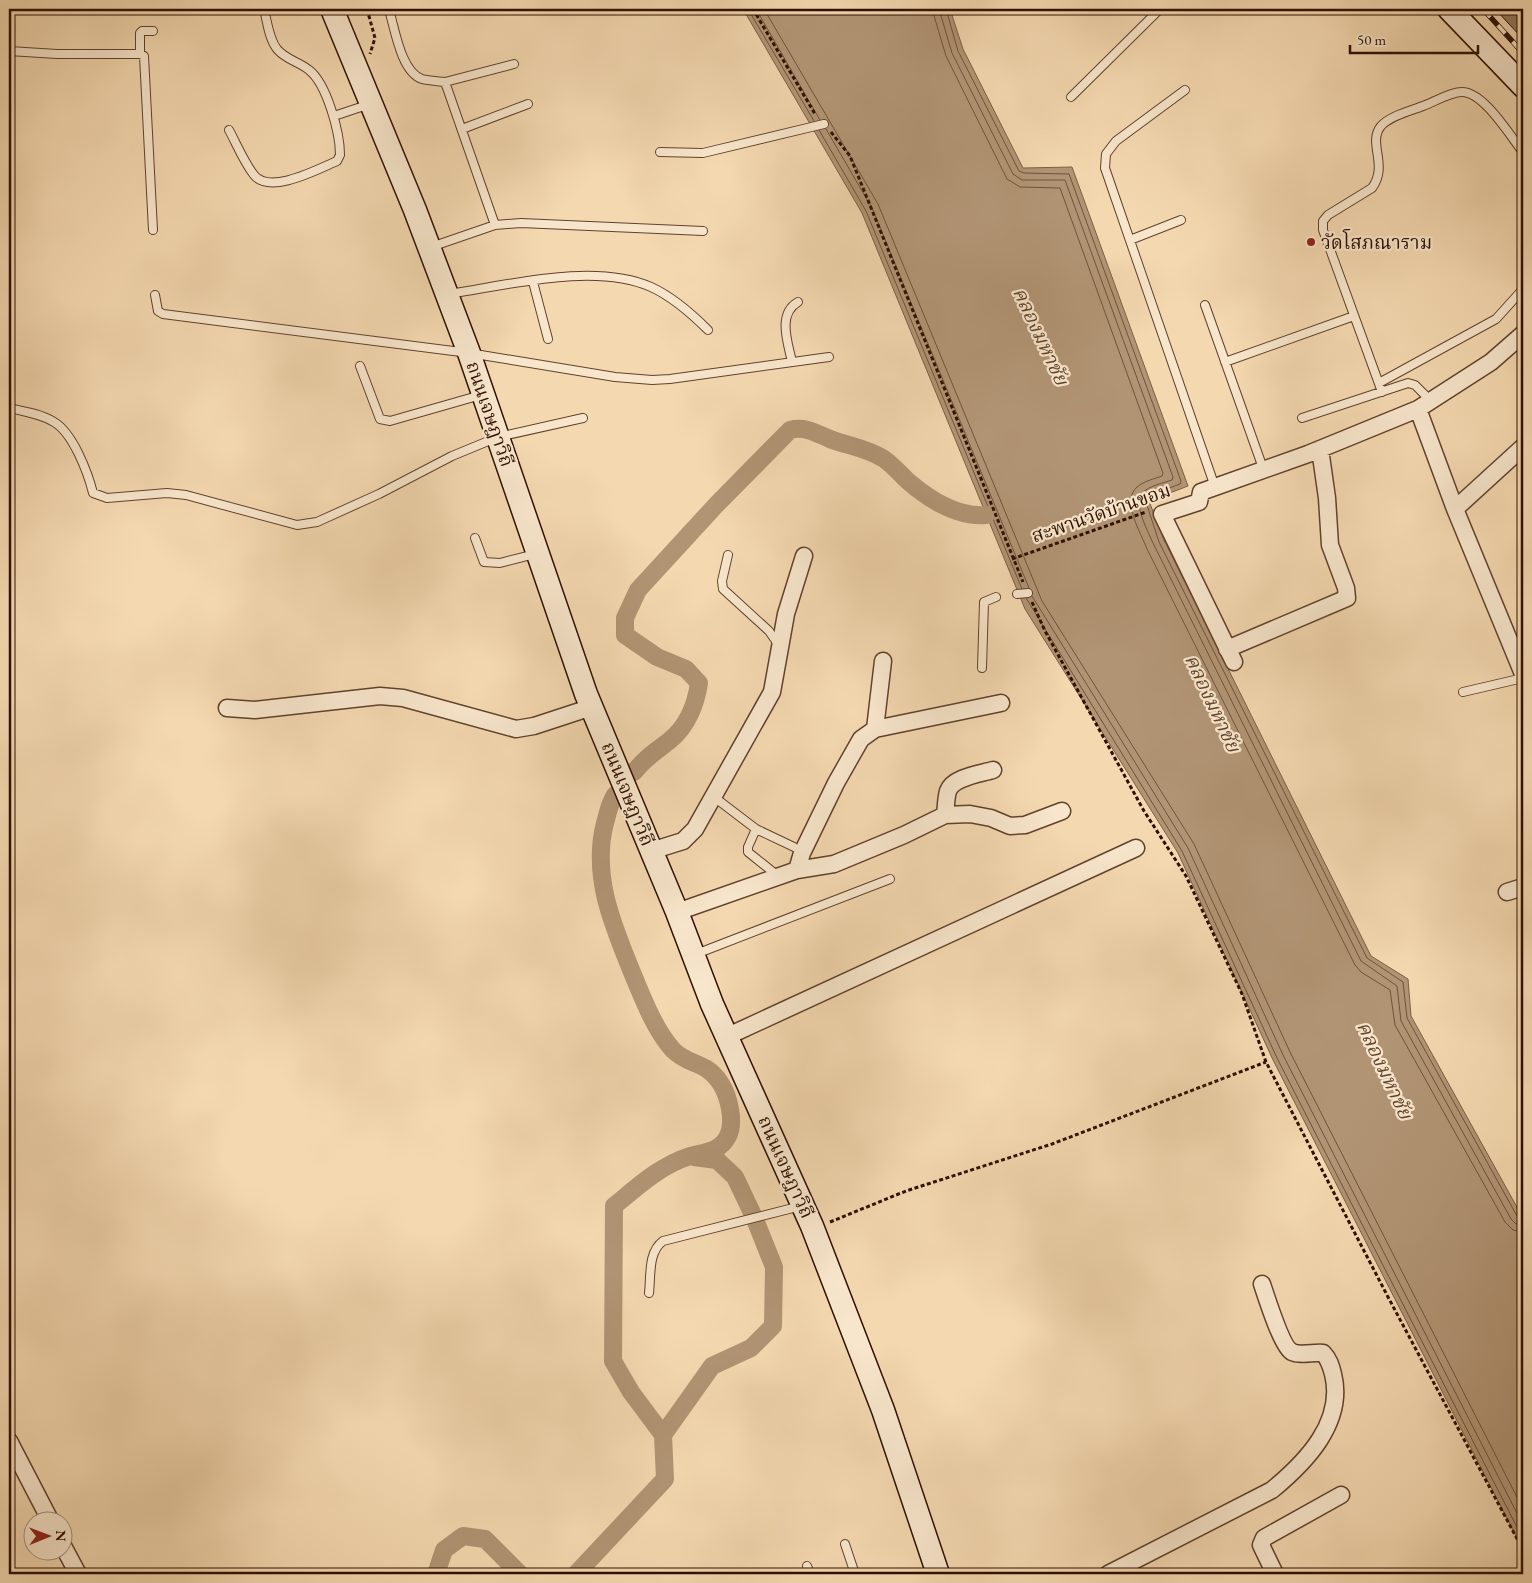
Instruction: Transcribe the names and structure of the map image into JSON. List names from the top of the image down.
{
  "streets": {
    "street": ["ถนนเจษฎาวิถี"],
    "path": ["สะพานวัดบ้านขอม"]
  },
  "water": ["คลองมหาชัย"],
  "places": ["วัดโสภณาราม"],
  "scale_bar": "50 m",
  "north": "right"
}
